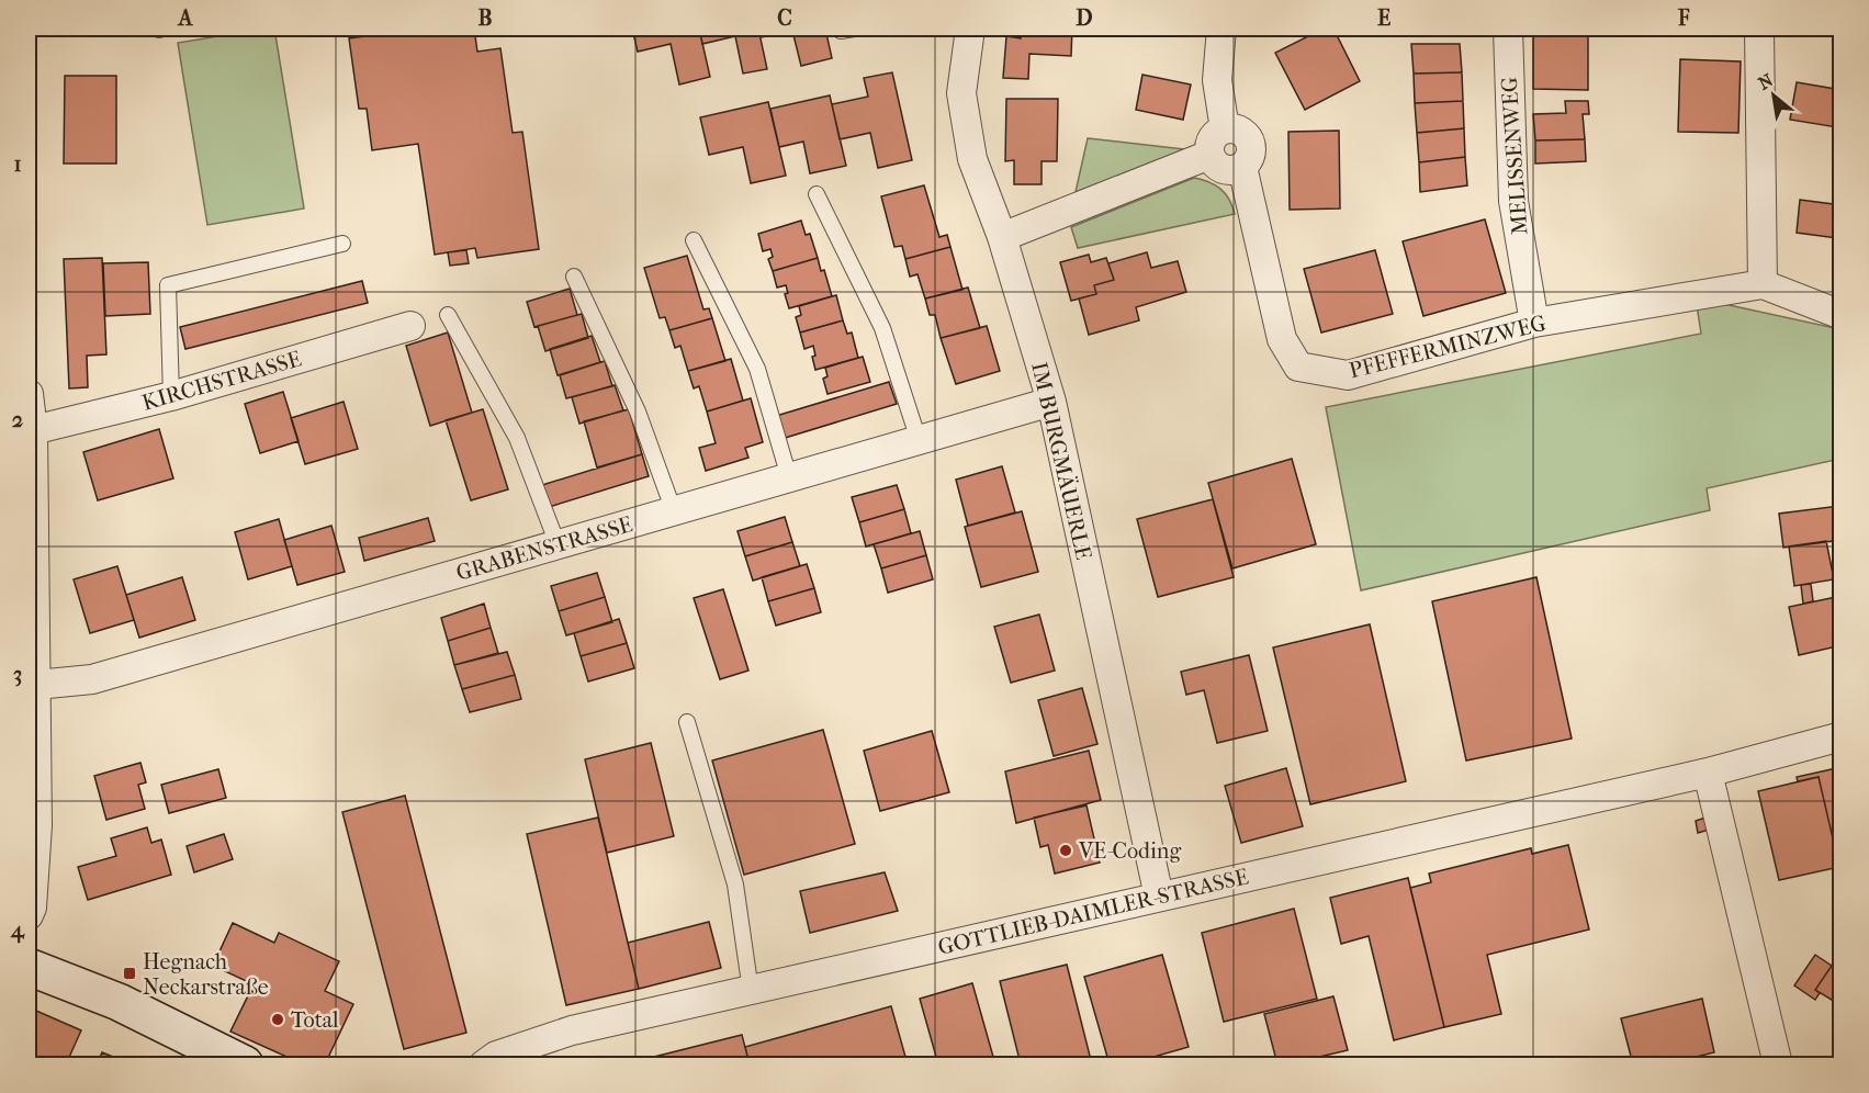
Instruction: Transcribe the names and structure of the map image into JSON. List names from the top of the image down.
{
  "streets": {
    "street": [
      "MELISSENWEG",
      "PFEFFERMINZWEG",
      "KIRCHSTRASSE",
      "IM BURGMÄUERLE",
      "GRABENSTRASSE",
      "GOTTLIEB-DAIMLER-STRASSE"
    ]
  },
  "crossings": [
    ["MELISSENWEG", "PFEFFERMINZWEG"],
    ["IM BURGMÄUERLE", "GRABENSTRASSE"],
    ["IM BURGMÄUERLE", "GOTTLIEB-DAIMLER-STRASSE"]
  ],
  "places": {
    "other": ["VE-Coding", "Total"],
    "transit": ["Hegnach Neckarstraße"]
  },
  "north": "top left",
  "grid": {
    "columns": [
      "A",
      "B",
      "C",
      "D",
      "E",
      "F"
    ],
    "rows": [
      "1",
      "2",
      "3",
      "4"
    ]
  }
}
